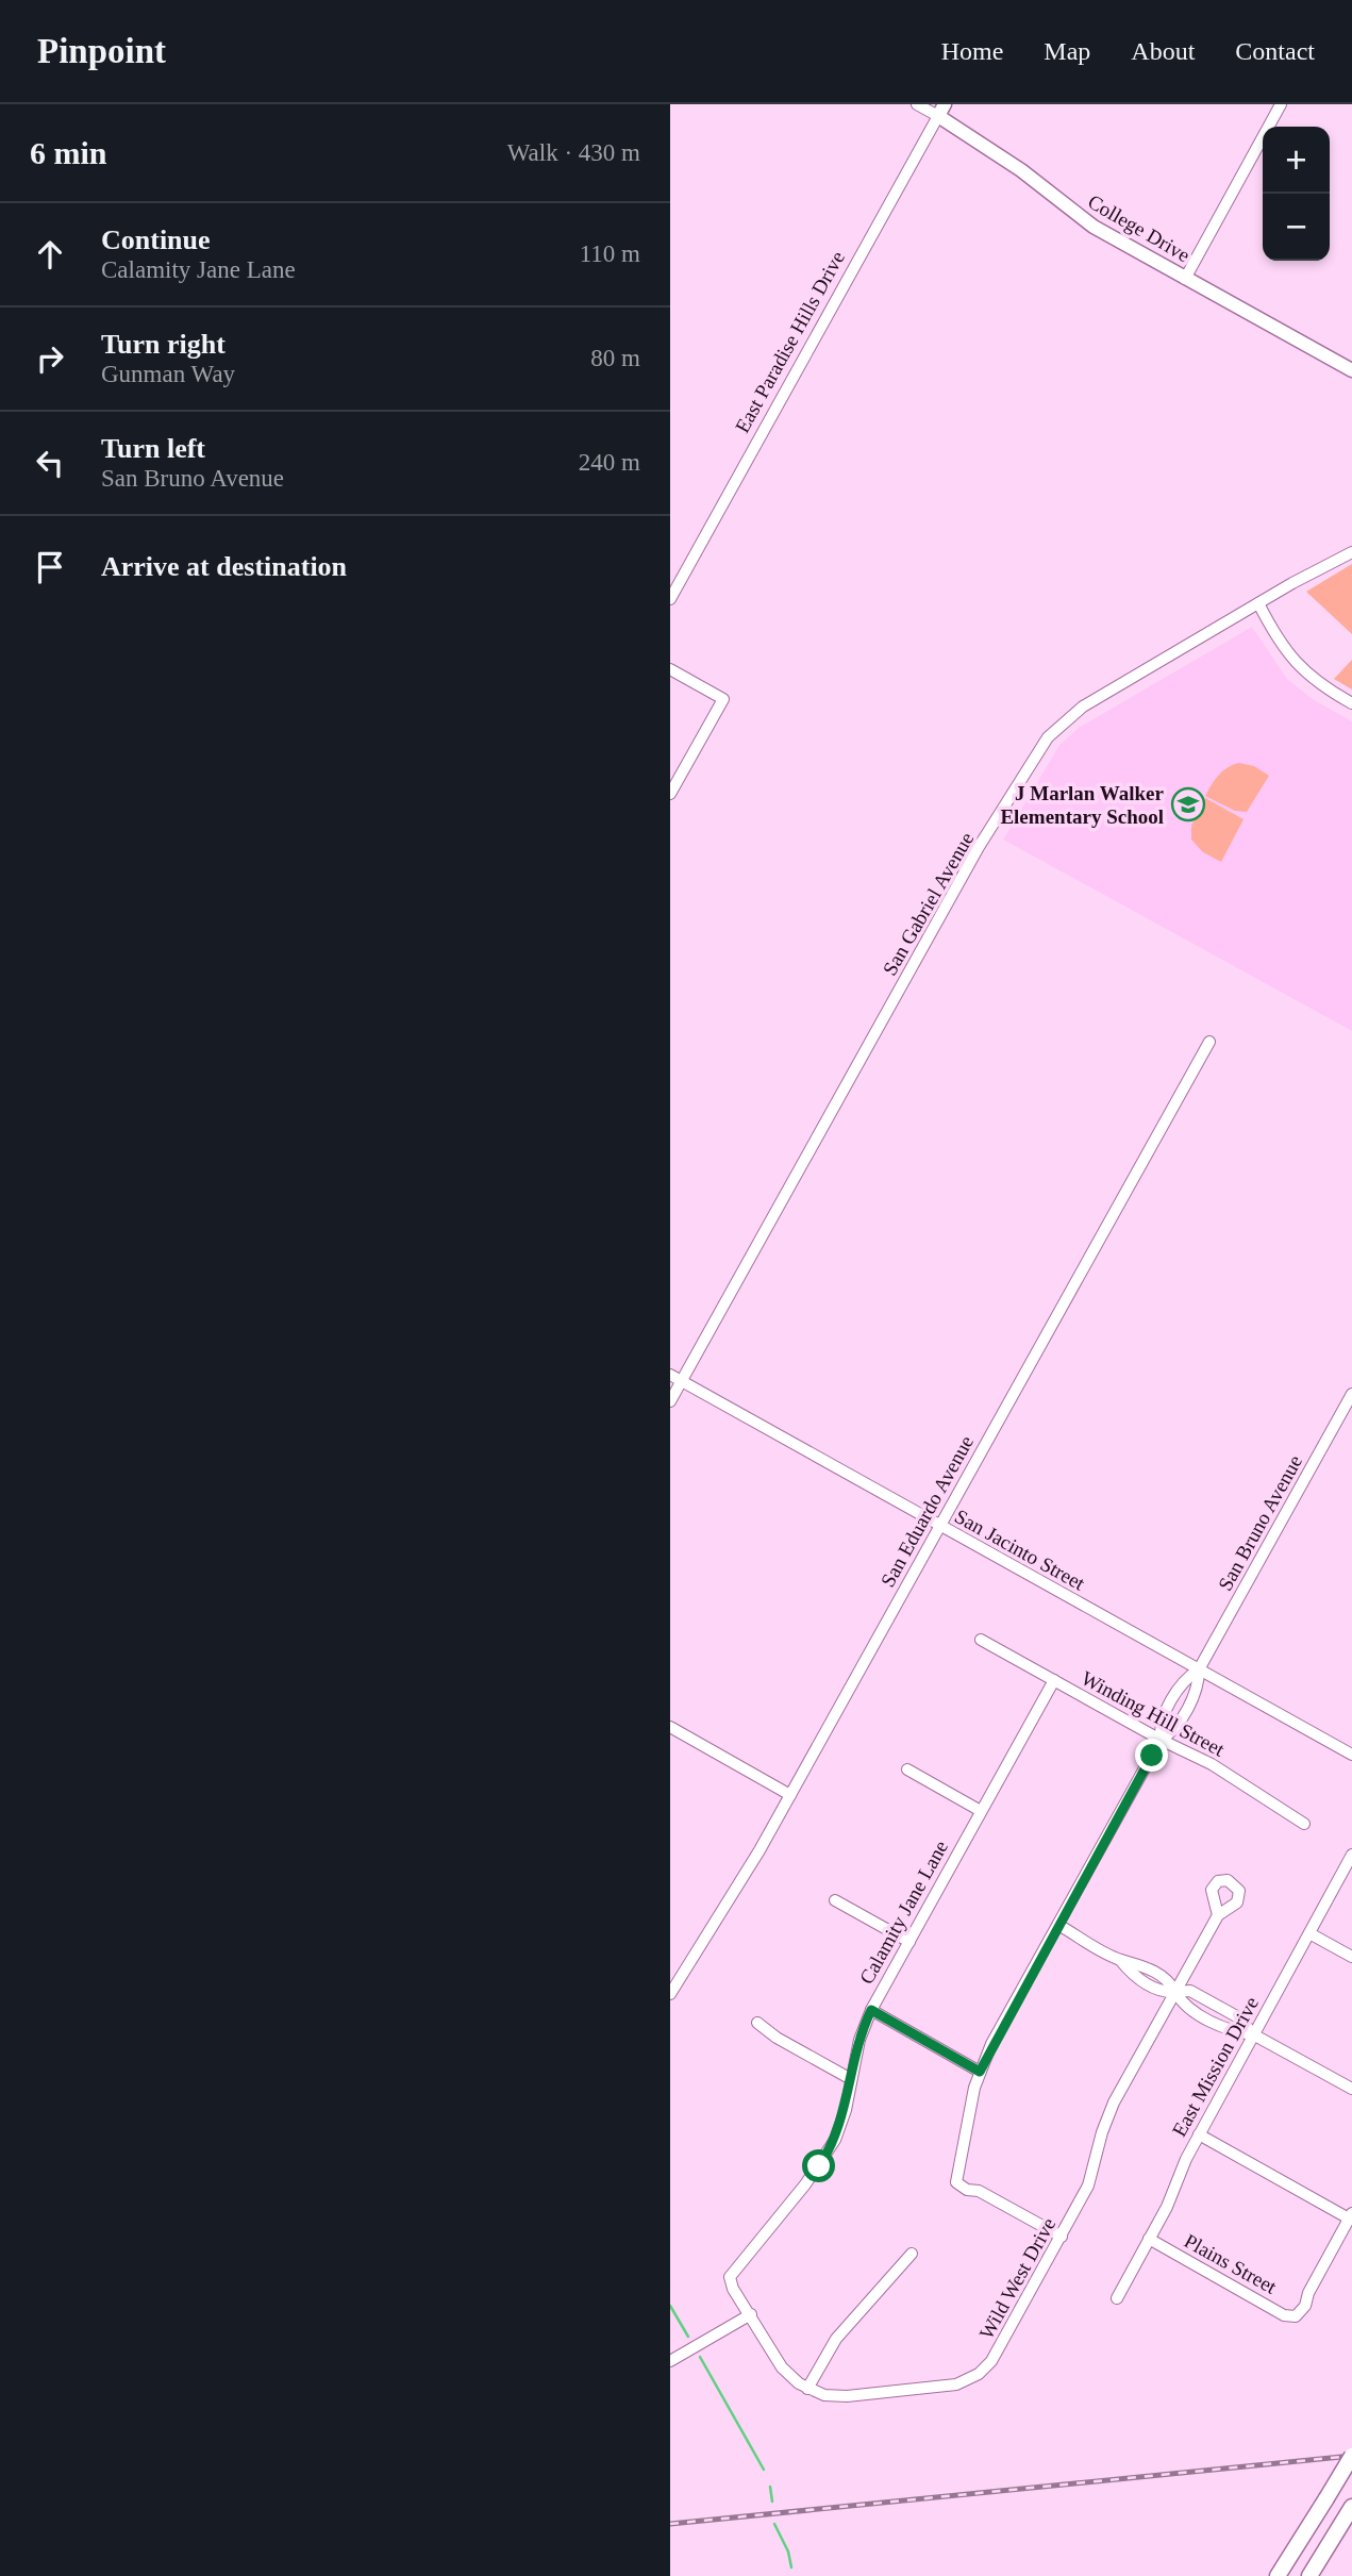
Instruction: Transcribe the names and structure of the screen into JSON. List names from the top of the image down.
{
  "streets": {
    "main road": ["College Drive"],
    "street": [
      "East Paradise Hills Drive",
      "San Gabriel Avenue",
      "San Eduardo Avenue",
      "San Bruno Avenue",
      "San Jacinto Street",
      "Winding Hill Street",
      "Calamity Jane Lane",
      "East Mission Drive",
      "Plains Street",
      "Wild West Drive"
    ]
  },
  "crossings": [
    ["College Drive", "East Paradise Hills Drive"],
    ["San Gabriel Avenue", "San Jacinto Street"],
    ["San Eduardo Avenue", "San Jacinto Street"],
    ["San Bruno Avenue", "San Jacinto Street"],
    ["San Bruno Avenue", "Winding Hill Street"],
    ["San Bruno Avenue", "Wild West Drive"],
    ["Winding Hill Street", "Calamity Jane Lane"],
    ["East Mission Drive", "Plains Street"]
  ],
  "places": {
    "school or university": ["J Marlan Walker Elementary School"]
  },
  "page": {
    "header": "Pinpoint",
    "nav": [
      "Home",
      "Map",
      "About",
      "Contact"
    ],
    "heading": ["6 min", "Walk · 430 m"],
    "map_buttons": ["+", "−"],
    "list": [
      ["Continue", "Calamity Jane Lane", "110 m"],
      ["Turn right", "Gunman Way", "80 m"],
      ["Turn left", "San Bruno Avenue", "240 m"],
      "Arrive at destination"
    ]
  }
}
